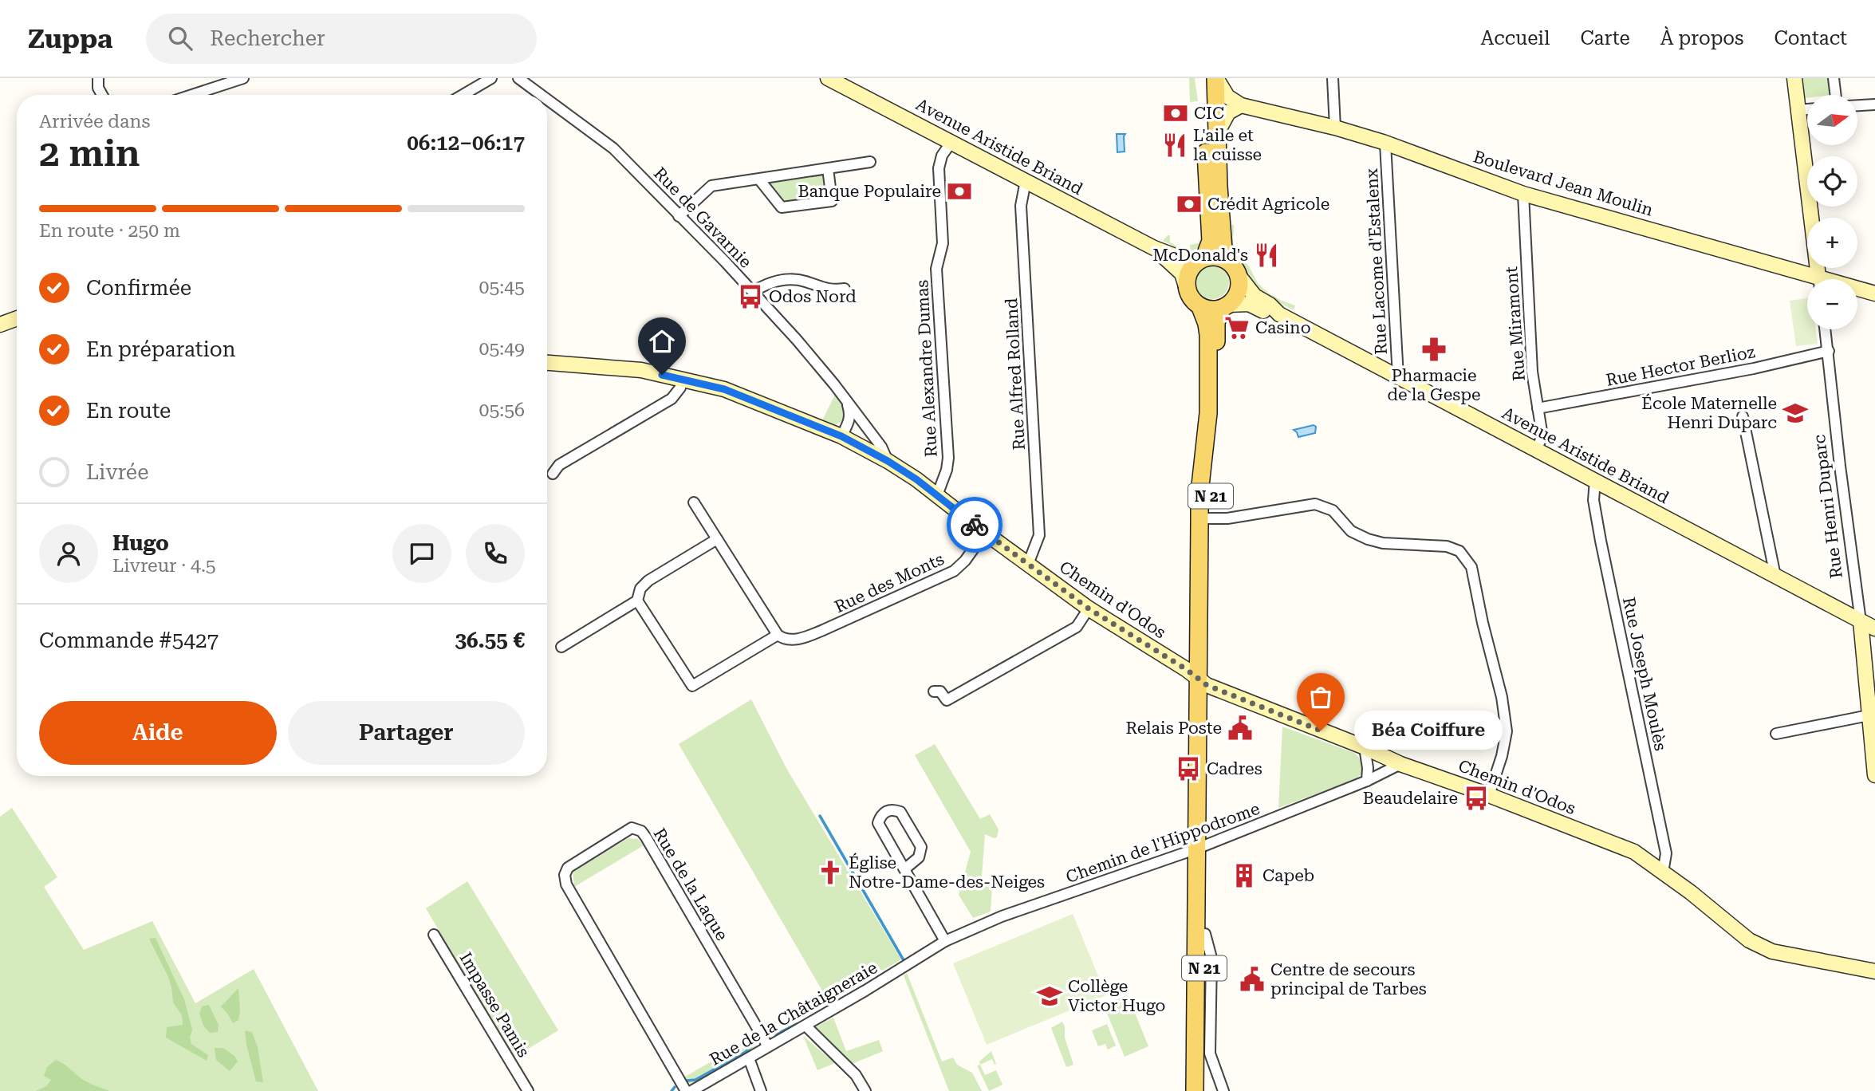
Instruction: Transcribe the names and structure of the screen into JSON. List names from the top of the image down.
{
  "streets": {
    "main road": ["N 21"],
    "street": [
      "Avenue Aristide Briand",
      "Boulevard Jean Moulin",
      "Rue de Gavarnie",
      "Rue Lacome d'Estalenx",
      "Rue Miramont",
      "Rue Hector Berlioz",
      "Rue Alexandre Dumas",
      "Rue Alfred Rolland",
      "Rue Henri Duparc",
      "Rue des Monts",
      "Chemin d'Odos",
      "Rue Joseph Moulès",
      "Chemin de l'Hippodrome",
      "Rue de la Laque",
      "Impasse Pamis",
      "Rue de la Châtaigneraie"
    ]
  },
  "crossings": [
    ["Avenue Aristide Briand", "Rue Lacome d'Estalenx"],
    ["Avenue Aristide Briand", "Rue Miramont"],
    ["Avenue Aristide Briand", "Rue Alexandre Dumas"],
    ["Avenue Aristide Briand", "Rue Alfred Rolland"],
    ["Avenue Aristide Briand", "N 21"],
    ["Avenue Aristide Briand", "Rue Henri Duparc"],
    ["Avenue Aristide Briand", "Rue Joseph Moulès"],
    ["Boulevard Jean Moulin", "Rue Lacome d'Estalenx"],
    ["Boulevard Jean Moulin", "Rue Miramont"],
    ["Rue de Gavarnie", "Chemin d'Odos"],
    ["Rue Miramont", "Rue Hector Berlioz"],
    ["Rue Hector Berlioz", "Rue Henri Duparc"],
    ["Rue Alexandre Dumas", "Chemin d'Odos"],
    ["Rue Alfred Rolland", "Chemin d'Odos"],
    ["N 21", "Chemin d'Odos"],
    ["N 21", "Chemin de l'Hippodrome"],
    ["Rue des Monts", "Chemin d'Odos"],
    ["Chemin d'Odos", "Rue Joseph Moulès"],
    ["Chemin d'Odos", "Chemin de l'Hippodrome"],
    ["Chemin de l'Hippodrome", "Rue de la Châtaigneraie"],
    ["Rue de la Laque", "Rue de la Châtaigneraie"]
  ],
  "places": {
    "bank": ["CIC", "Banque Populaire", "Crédit Agricole"],
    "restaurant": ["L'aile et la cuisse", "McDonald's"],
    "bus stop": ["Odos Nord", "Cadres", "Beaudelaire"],
    "supermarket": ["Casino"],
    "pharmacy": ["Pharmacie de la Gespe"],
    "school or university": ["École Maternelle Henri Duparc", "Collège Victor Hugo"],
    "public building": ["Relais Poste", "Centre de secours principal de Tarbes"],
    "other": ["Béa Coiffure"],
    "church": ["Église Notre-Dame-des-Neiges"],
    "building": ["Capeb"]
  },
  "north": "right",
  "page": {
    "header": "Zuppa",
    "search": "Rechercher",
    "nav": [
      "Accueil",
      "Carte",
      "À propos",
      "Contact"
    ],
    "map_buttons": ["+", "−"],
    "heading": ["2 min", "Arrivée dans", "06:12–06:17"],
    "panel": [
      "Hugo",
      "Livreur · 4.5",
      "Commande #5427",
      "36.55 €"
    ],
    "bar": "En route · 250 m",
    "list": [
      ["Confirmée", "05:45"],
      ["En préparation", "05:49"],
      ["En route", "05:56"],
      "Livrée"
    ],
    "buttons": ["Aide", "Partager"],
    "bubble": "Béa Coiffure"
  }
}
